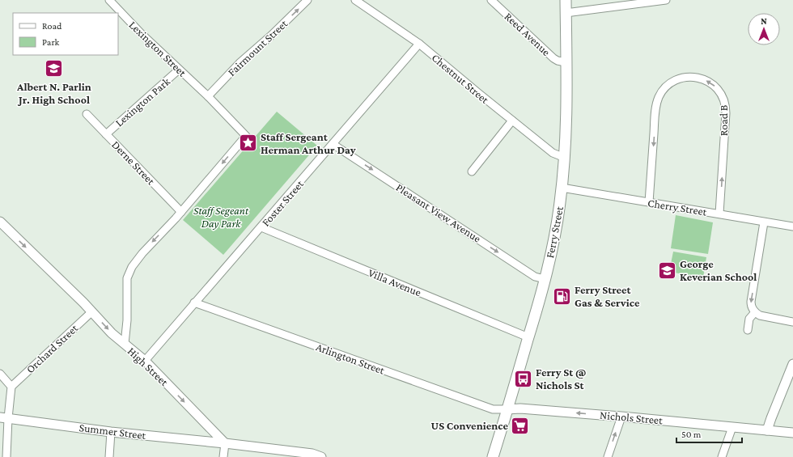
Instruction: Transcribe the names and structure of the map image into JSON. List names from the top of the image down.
{
  "streets": {
    "main road": ["Ferry Street"],
    "street": [
      "Reed Avenue",
      "Fairmount Street",
      "Lexington Street",
      "Chestnut Street",
      "Lexington Park",
      "Road B",
      "Derne Street",
      "Foster Street",
      "Cherry Street",
      "Pleasant View Avenue",
      "Villa Avenue",
      "Orchard Street",
      "Arlington Street",
      "High Street",
      "Nichols Street",
      "Summer Street"
    ]
  },
  "crossings": [
    ["Reed Avenue", "Ferry Street"],
    ["Fairmount Street", "Lexington Street"],
    ["Lexington Street", "Lexington Park"],
    ["Lexington Street", "Derne Street"],
    ["Chestnut Street", "Foster Street"],
    ["Chestnut Street", "Ferry Street"],
    ["Lexington Park", "Derne Street"],
    ["Road B", "Cherry Street"],
    ["Foster Street", "Pleasant View Avenue"],
    ["Foster Street", "Villa Avenue"],
    ["Foster Street", "Arlington Street"],
    ["Foster Street", "High Street"],
    ["Cherry Street", "Ferry Street"],
    ["Pleasant View Avenue", "Ferry Street"],
    ["Ferry Street", "Villa Avenue"],
    ["Ferry Street", "Arlington Street"],
    ["Ferry Street", "Nichols Street"],
    ["Orchard Street", "High Street"],
    ["Arlington Street", "Nichols Street"],
    ["High Street", "Summer Street"]
  ],
  "one_way": [
    "Fairmount Street",
    "Pleasant View Avenue",
    "High Street",
    "Nichols Street"
  ],
  "parks": ["Staff Segeant Day Park"],
  "places": {
    "school or university": ["Albert N. Parlin Jr. High School", "George Keverian School"],
    "place": ["Staff Sergeant Herman Arthur Day"],
    "fuel station": ["Ferry Street Gas & Service"],
    "bus stop": ["Ferry St @ Nichols St"],
    "supermarket": ["US Convenience"]
  },
  "legend": ["Road", "Park"],
  "scale_bar": "50 m",
  "north": "top"
}
